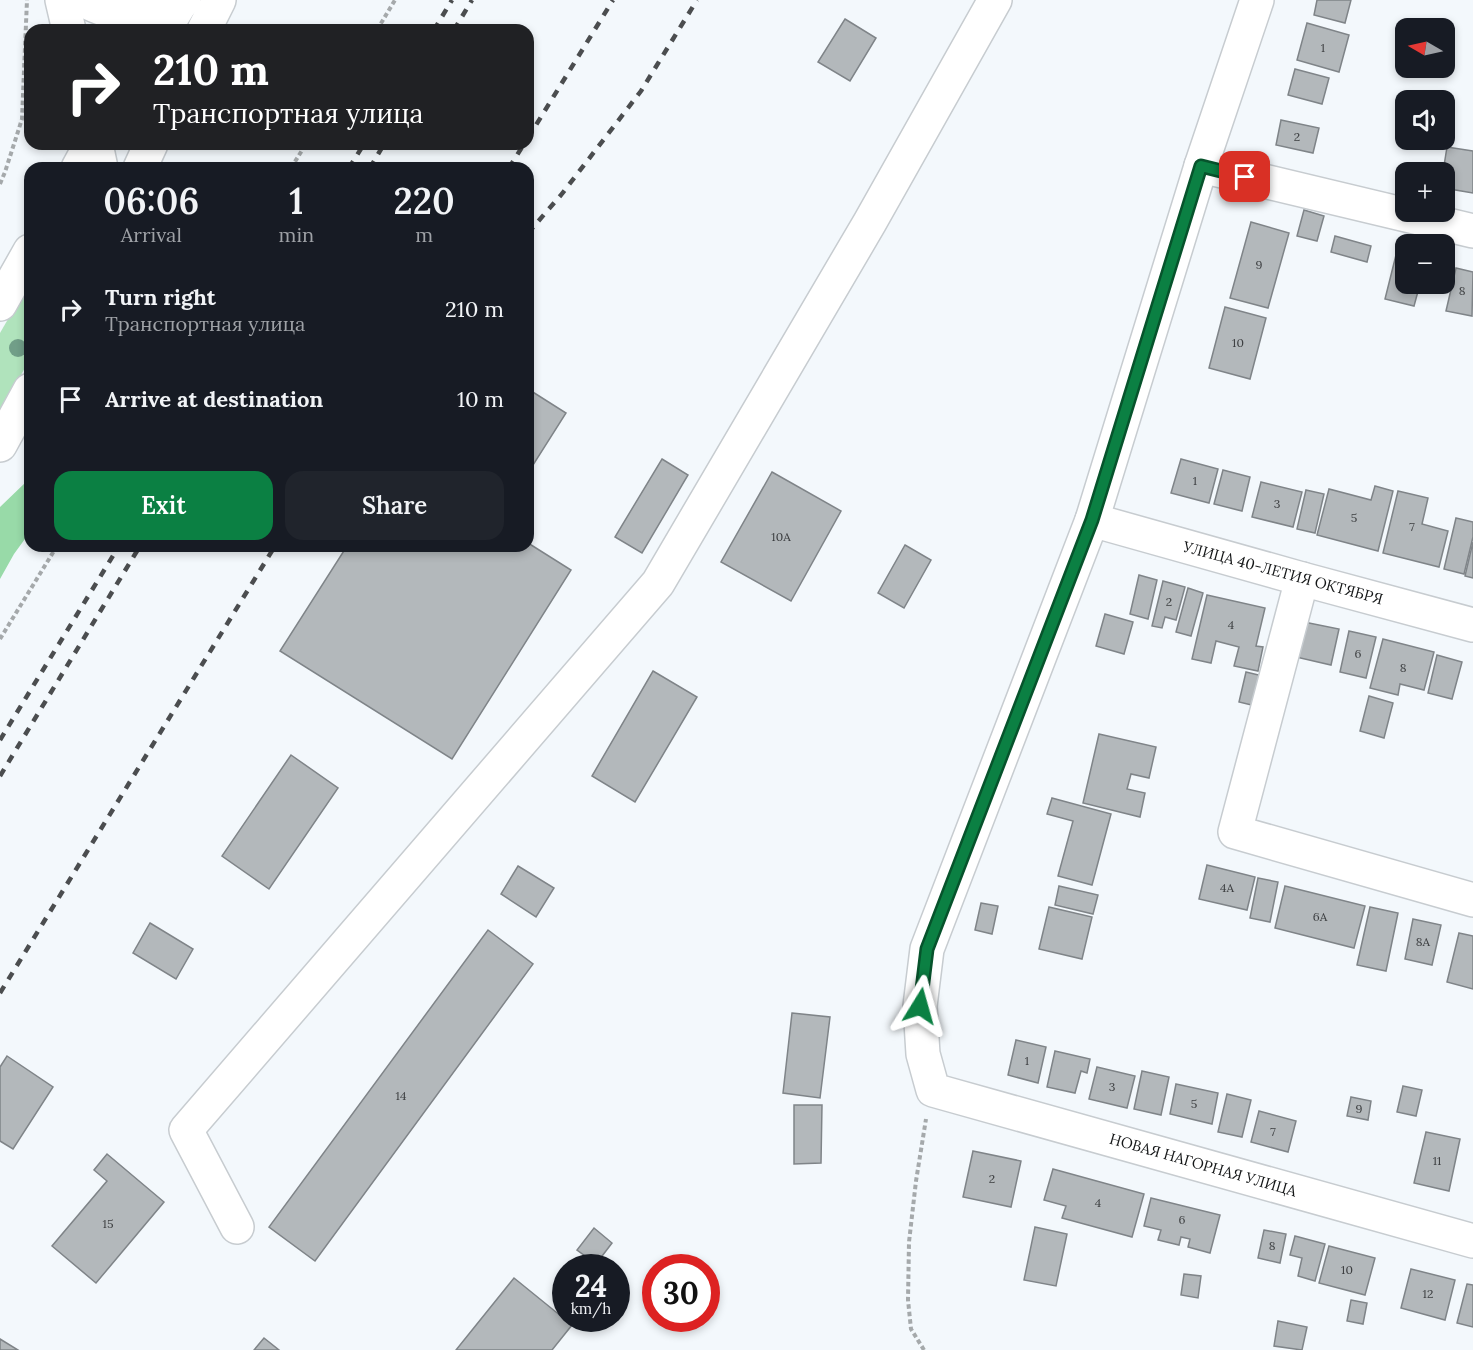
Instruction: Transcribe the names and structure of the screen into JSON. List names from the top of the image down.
{
  "streets": {
    "street": ["УЛИЦА 40-ЛЕТИЯ ОКТЯБРЯ", "НОВАЯ НАГОРНАЯ УЛИЦА"]
  },
  "house_numbers": [
    "1",
    "2",
    "9",
    "8",
    "10",
    "1",
    "3",
    "5",
    "7",
    "10А",
    "2",
    "4",
    "6",
    "8",
    "4А",
    "6А",
    "8А",
    "1",
    "3",
    "14",
    "5",
    "9",
    "7",
    "11",
    "2",
    "4",
    "6",
    "15",
    "8",
    "10",
    "12"
  ],
  "north": "left",
  "page": {
    "map_buttons": ["+", "−"],
    "turn": ["210 m", "Транспортная улица"],
    "eta": [
      "06:06",
      "Arrival",
      "1",
      "min",
      "220",
      "m"
    ],
    "list": [
      {
        "name": "Turn right",
        "note": "Транспортная улица",
        "value": "210 m"
      },
      {
        "name": "Arrive at destination",
        "value": "10 m"
      }
    ],
    "buttons": ["Exit", "Share"],
    "speed": "24 km/h",
    "limit": "30"
  }
}
